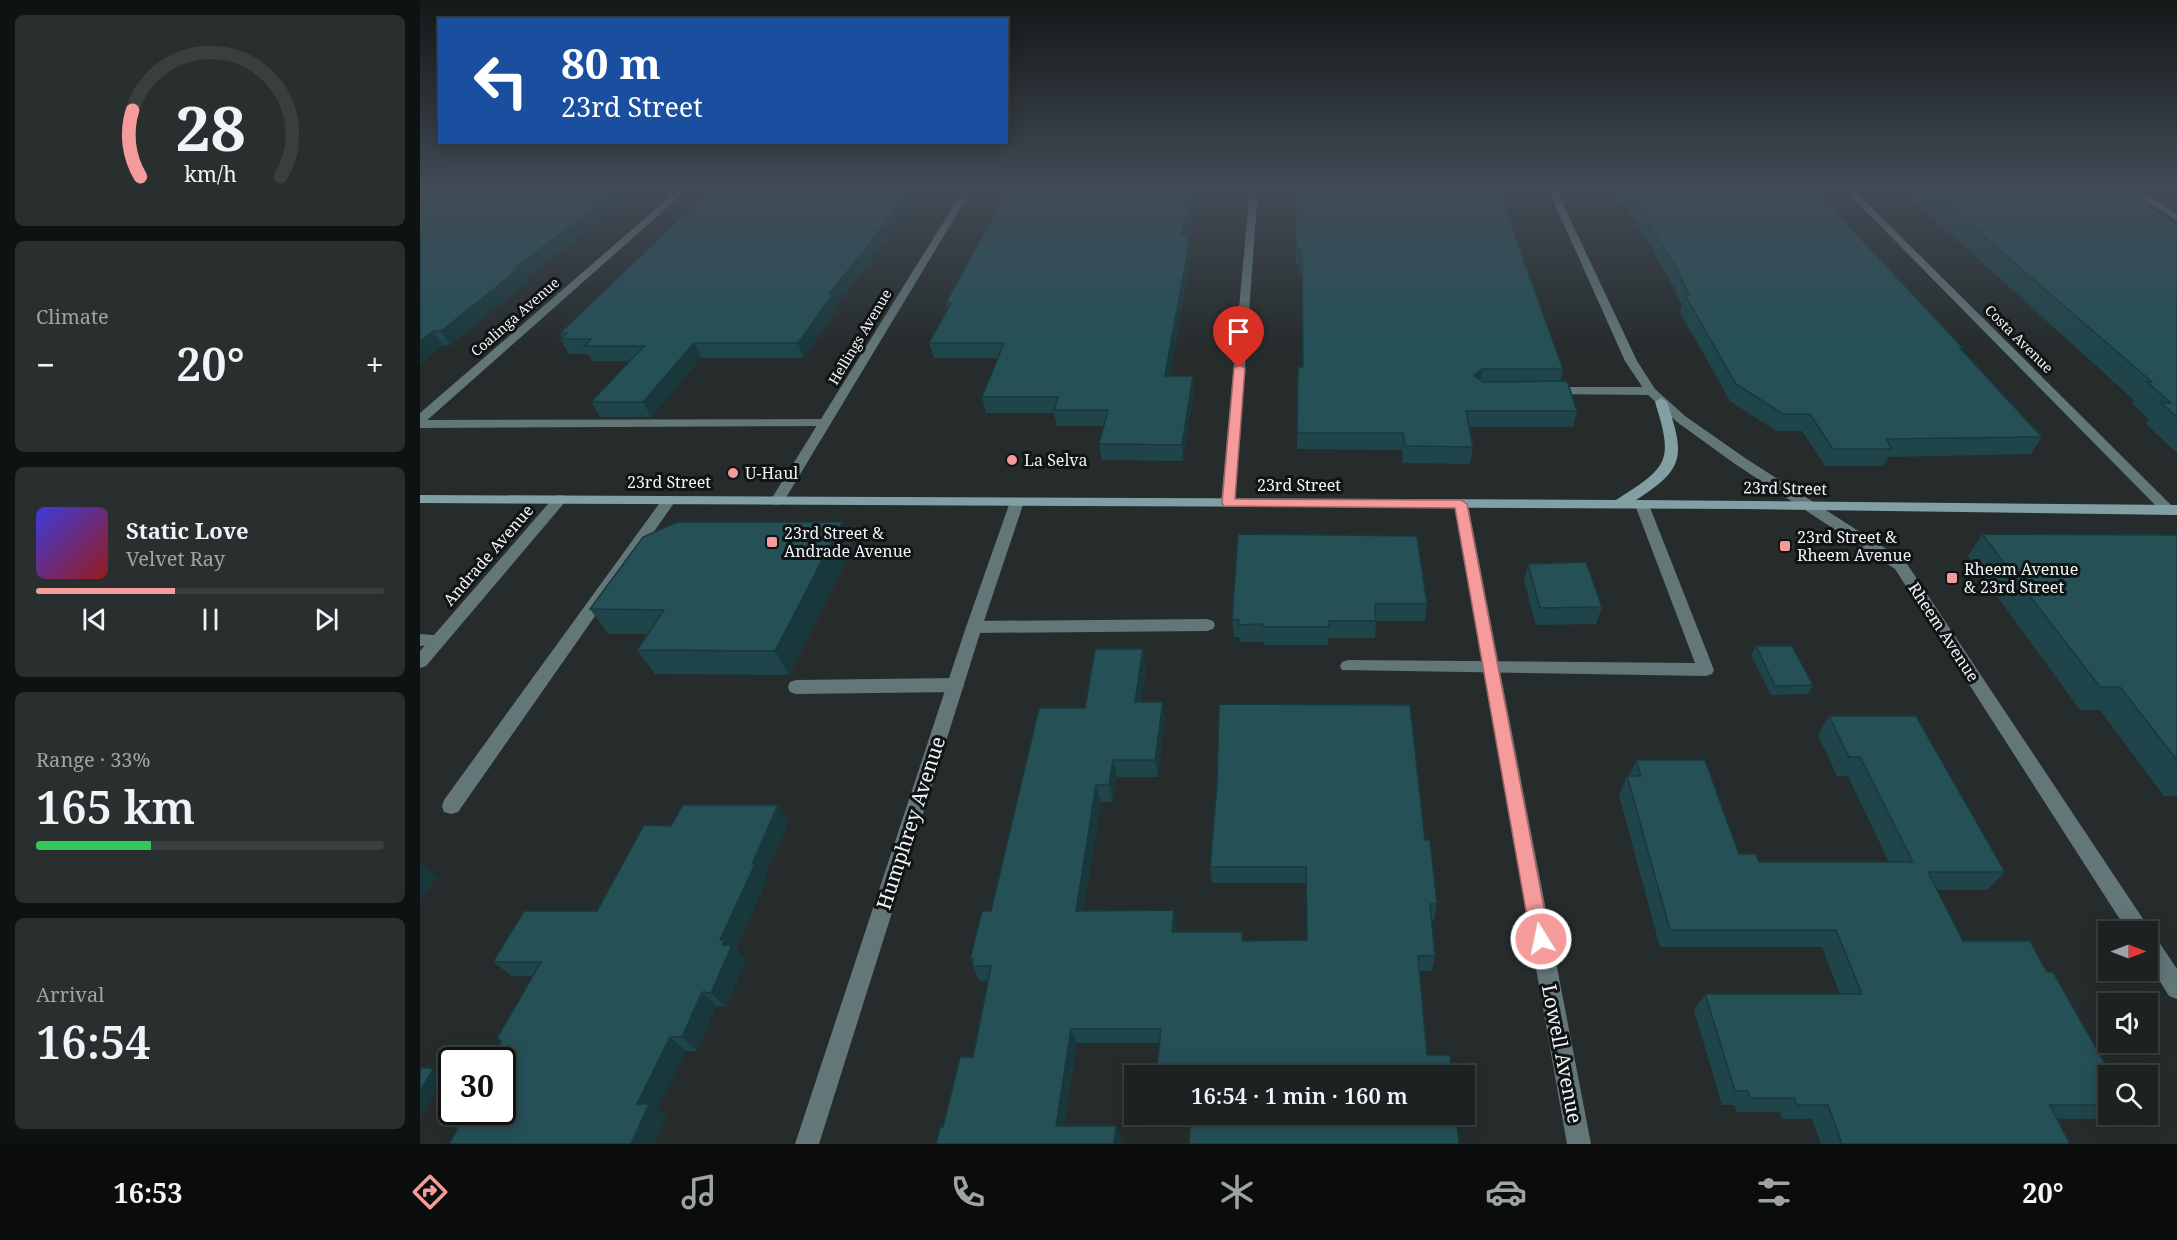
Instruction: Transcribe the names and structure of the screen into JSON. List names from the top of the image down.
{
  "streets": {
    "main road": ["23rd Street"],
    "street": [
      "Coalinga Avenue",
      "Hellings Avenue",
      "Costa Avenue",
      "Andrade Avenue",
      "Rheem Avenue",
      "Humphrey Avenue",
      "Lowell Avenue"
    ]
  },
  "crossings": [
    ["Hellings Avenue", "23rd Street"],
    ["Costa Avenue", "23rd Street"],
    ["23rd Street", "Andrade Avenue"],
    ["23rd Street", "Rheem Avenue"],
    ["23rd Street", "Humphrey Avenue"],
    ["23rd Street", "Lowell Avenue"]
  ],
  "places": {
    "other": ["La Selva", "U-Haul"],
    "transit": ["23rd Street & Andrade Avenue", "23rd Street & Rheem Avenue", "Rheem Avenue & 23rd Street"]
  },
  "north": "right",
  "page": {
    "turn": ["80 m", "23rd Street"],
    "tile": [
      "Climate",
      ["Range · 33%", "165 km"],
      ["Arrival", "16:54"]
    ],
    "heat": ["−", "20°", "+"],
    "song": ["Static Love", "Velvet Ray"],
    "limit": "30",
    "trip": "16:54 · 1 min · 160 m",
    "tabs": ["16:53", "20°"],
    "gauge": ["28", "km/h"]
  }
}
